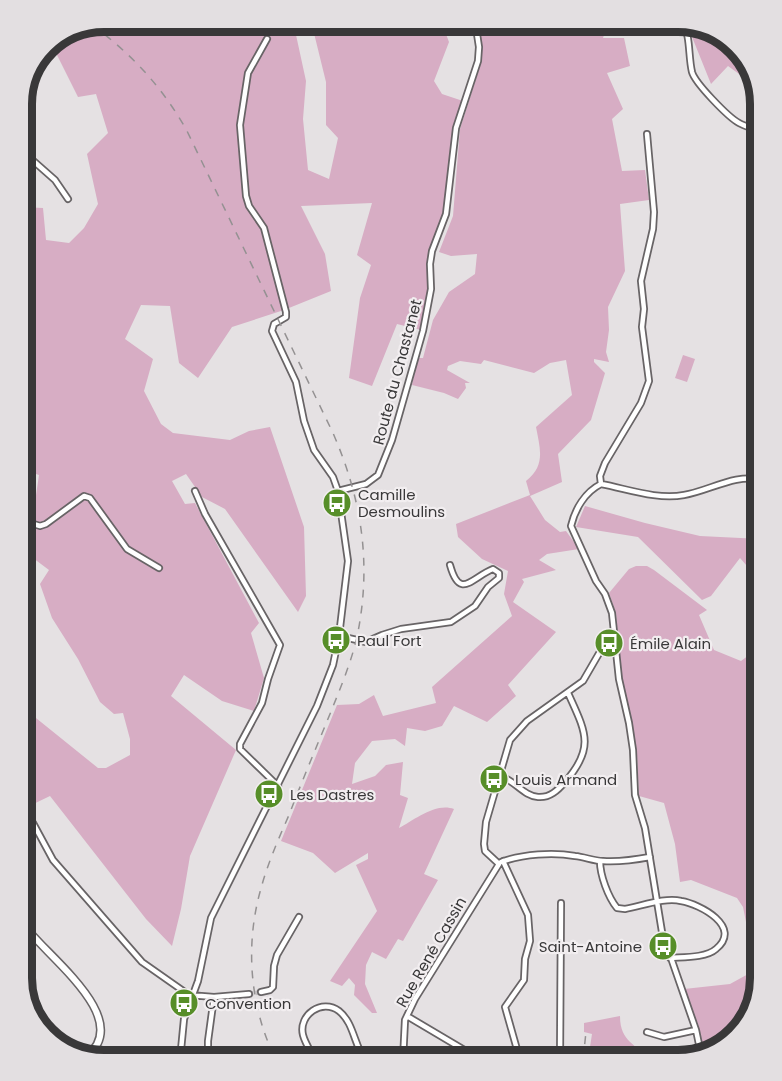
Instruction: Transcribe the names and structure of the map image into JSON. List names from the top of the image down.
{
  "streets": {
    "street": ["Route du Chastanet", "Rue René Cassin"]
  },
  "places": {
    "bus stop": [
      "Camille Desmoulins",
      "Paul Fort",
      "Émile Alain",
      "Louis Armand",
      "Les Dastres",
      "Saint-Antoine",
      "Convention"
    ]
  }
}
